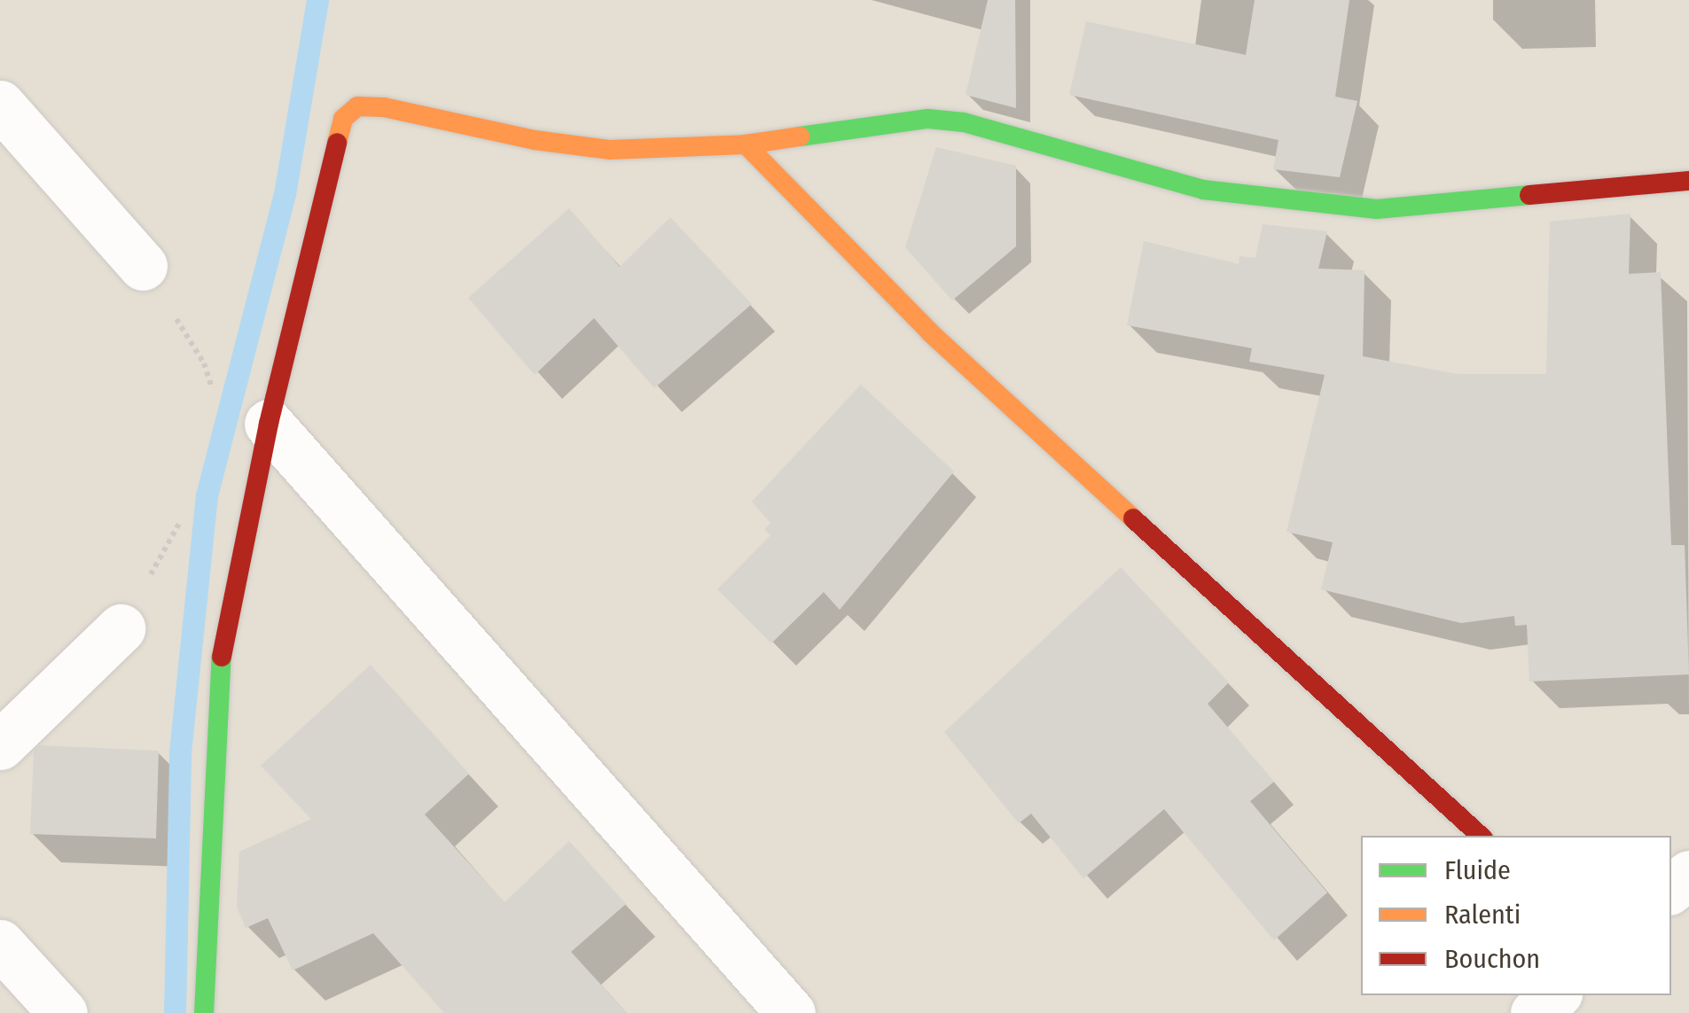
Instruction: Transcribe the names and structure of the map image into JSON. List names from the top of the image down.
{
  "legend": ["Fluide", "Ralenti", "Bouchon"]
}
